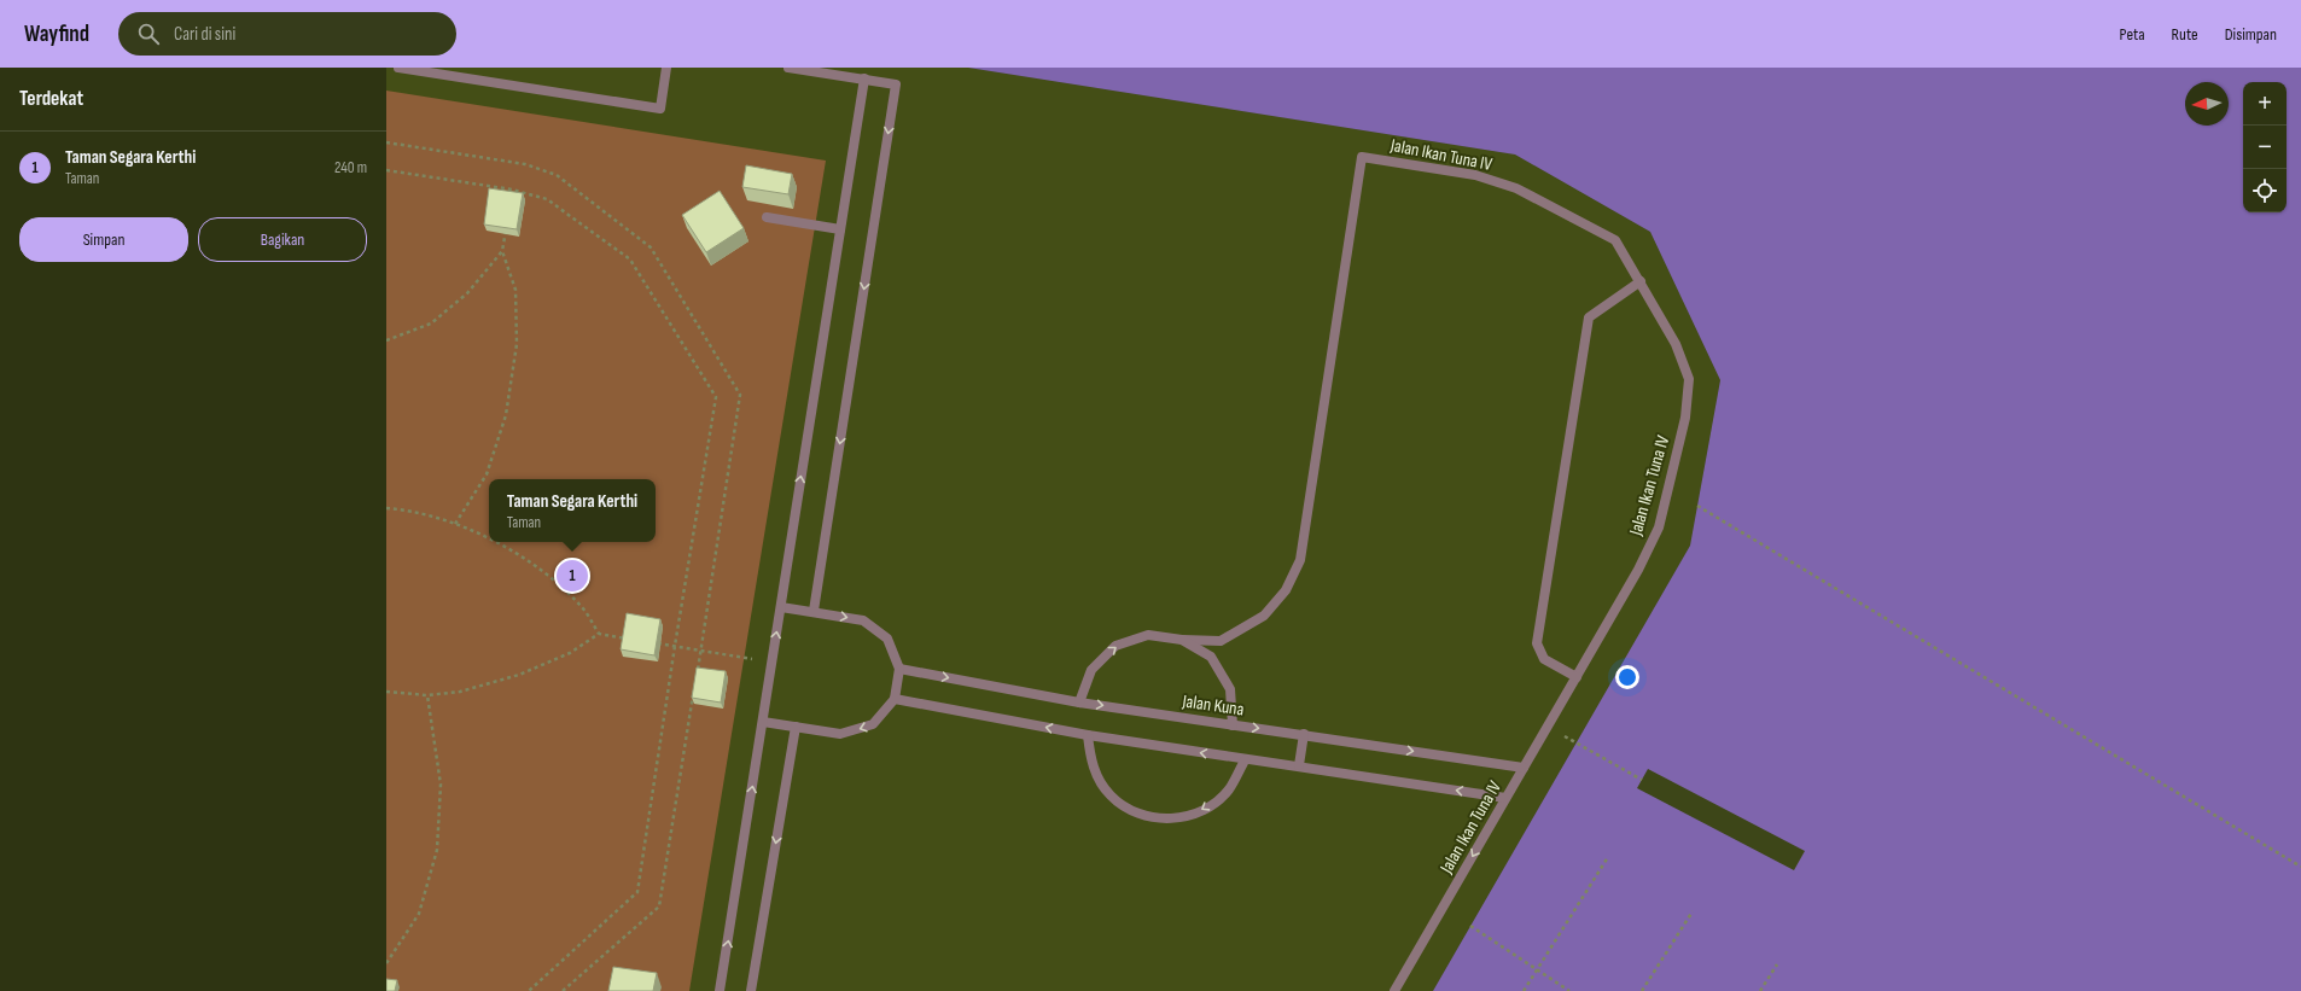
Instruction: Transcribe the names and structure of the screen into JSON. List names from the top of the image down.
{
  "streets": {
    "lane": ["Jalan Ikan Tuna IV", "Jalan Kuna"]
  },
  "crossings": [
    ["Jalan Ikan Tuna IV", "Jalan Kuna"]
  ],
  "north": "left",
  "page": {
    "header": "Wayfind",
    "search": "Cari di sini",
    "nav": ["Peta", "Rute", "Disimpan"],
    "heading": "Terdekat",
    "map_buttons": ["+", "−"],
    "list": [
      {
        "mark": "1",
        "name": "Taman Segara Kerthi",
        "note": "Taman",
        "value": "240 m"
      }
    ],
    "buttons": ["Simpan", "Bagikan"],
    "popup": ["Taman Segara Kerthi", "Taman"],
    "pins": "1"
  }
}
